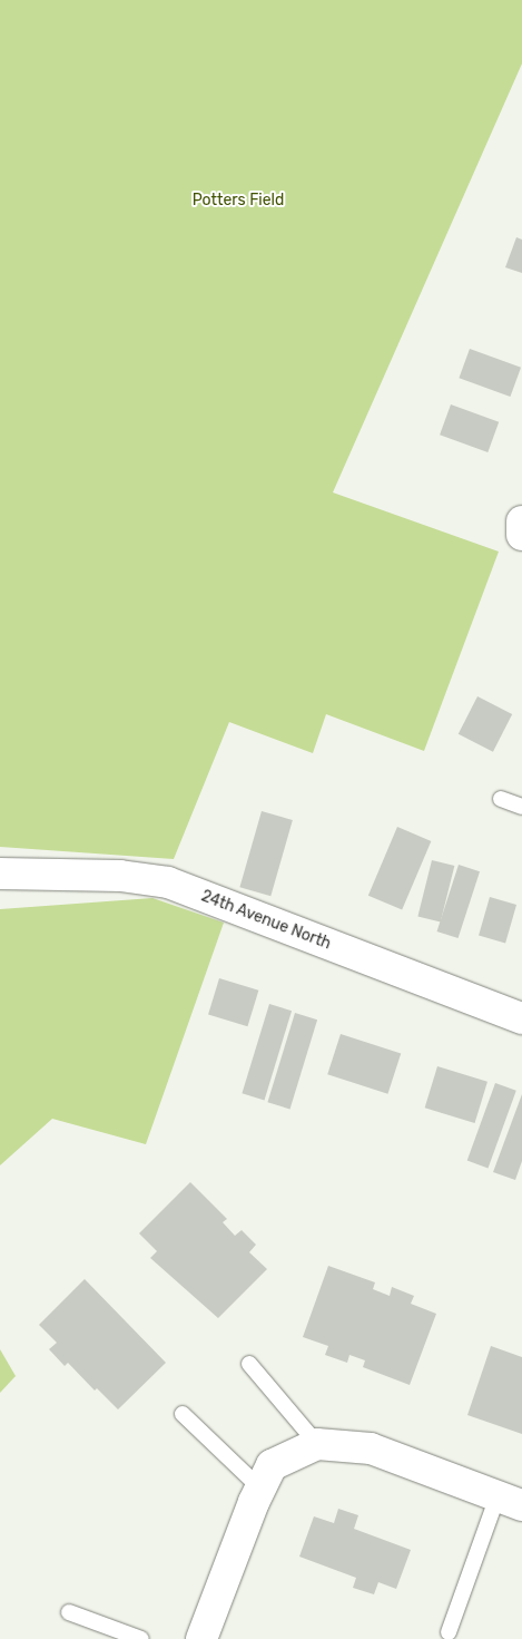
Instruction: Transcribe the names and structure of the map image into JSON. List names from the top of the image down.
{
  "streets": {
    "street": ["24th Avenue North"]
  },
  "parks": ["Potters Field"]
}
